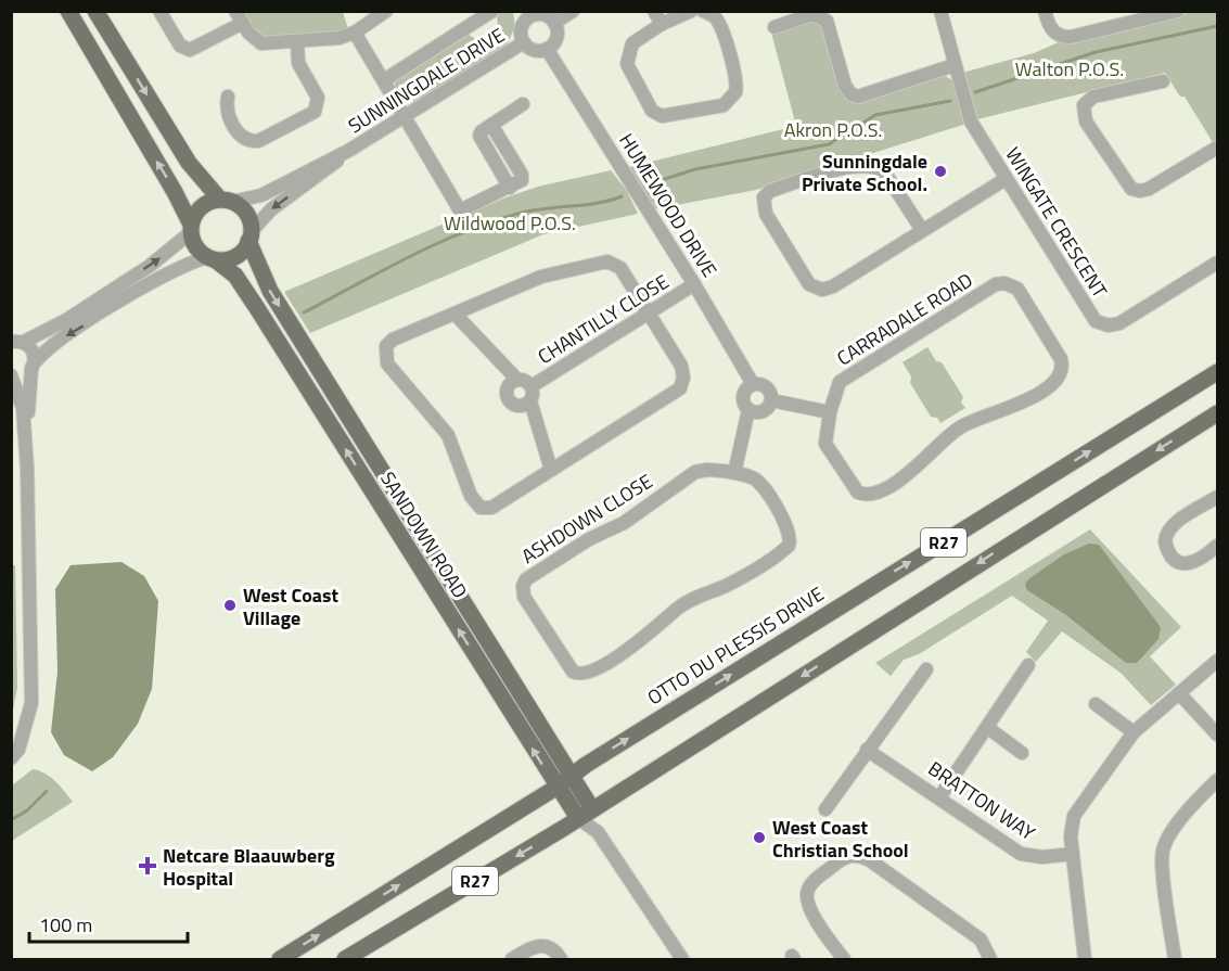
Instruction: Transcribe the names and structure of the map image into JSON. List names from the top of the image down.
{
  "streets": {
    "main road": ["SANDOWN ROAD", "R27", "OTTO DU PLESSIS DRIVE"],
    "street": [
      "SUNNINGDALE DRIVE",
      "HUMEWOOD DRIVE",
      "WINGATE CRESCENT",
      "CHANTILLY CLOSE",
      "CARRADALE ROAD",
      "ASHDOWN CLOSE",
      "BRATTON WAY"
    ]
  },
  "crossings": [
    ["SUNNINGDALE DRIVE", "HUMEWOOD DRIVE"],
    ["SUNNINGDALE DRIVE", "SANDOWN ROAD"],
    ["HUMEWOOD DRIVE", "CHANTILLY CLOSE"],
    ["SANDOWN ROAD", "R27"],
    ["SANDOWN ROAD", "OTTO DU PLESSIS DRIVE"]
  ],
  "parks": ["Walton P.O.S.", "Akron P.O.S.", "Wildwood P.O.S."],
  "places": {
    "other": ["Sunningdale Private School.", "West Coast Village", "West Coast Christian School"],
    "health": ["Netcare Blaauwberg Hospital"]
  },
  "scale_bar": "100 m"
}
